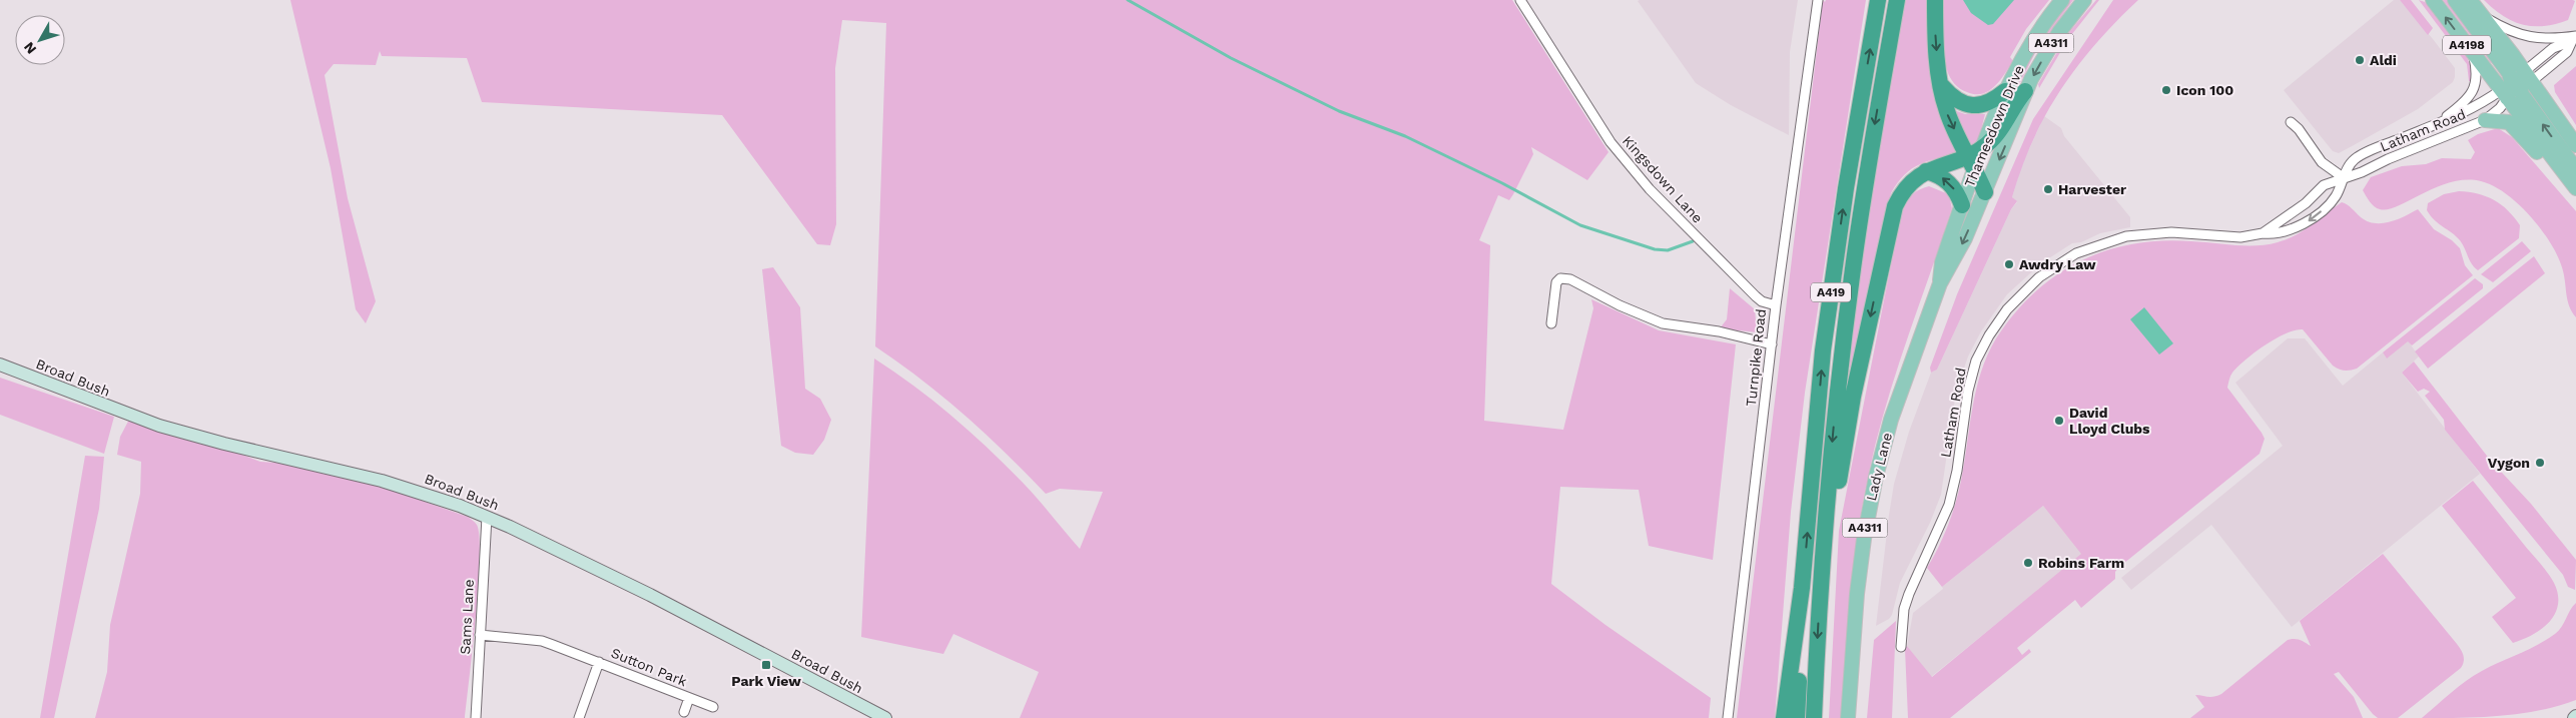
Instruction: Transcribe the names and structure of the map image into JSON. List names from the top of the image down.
{
  "streets": {
    "highway": ["A419"],
    "main road": [
      "A4311",
      "A4198",
      "Thamesdown Drive",
      "Broad Bush",
      "Lady Lane"
    ],
    "street": [
      "Latham Road",
      "Kingsdown Lane",
      "Turnpike Road",
      "Sams Lane",
      "Sutton Park"
    ]
  },
  "crossings": [
    ["A4198", "Latham Road"],
    ["Thamesdown Drive", "Lady Lane"],
    ["Kingsdown Lane", "Turnpike Road"],
    ["Broad Bush", "Sams Lane"],
    ["Sams Lane", "Sutton Park"]
  ],
  "places": {
    "other": [
      "Aldi",
      "Icon 100",
      "Harvester",
      "Awdry Law",
      "David Lloyd Clubs",
      "Vygon",
      "Robins Farm"
    ],
    "transit": ["Park View"]
  },
  "north": "bottom left"
}
